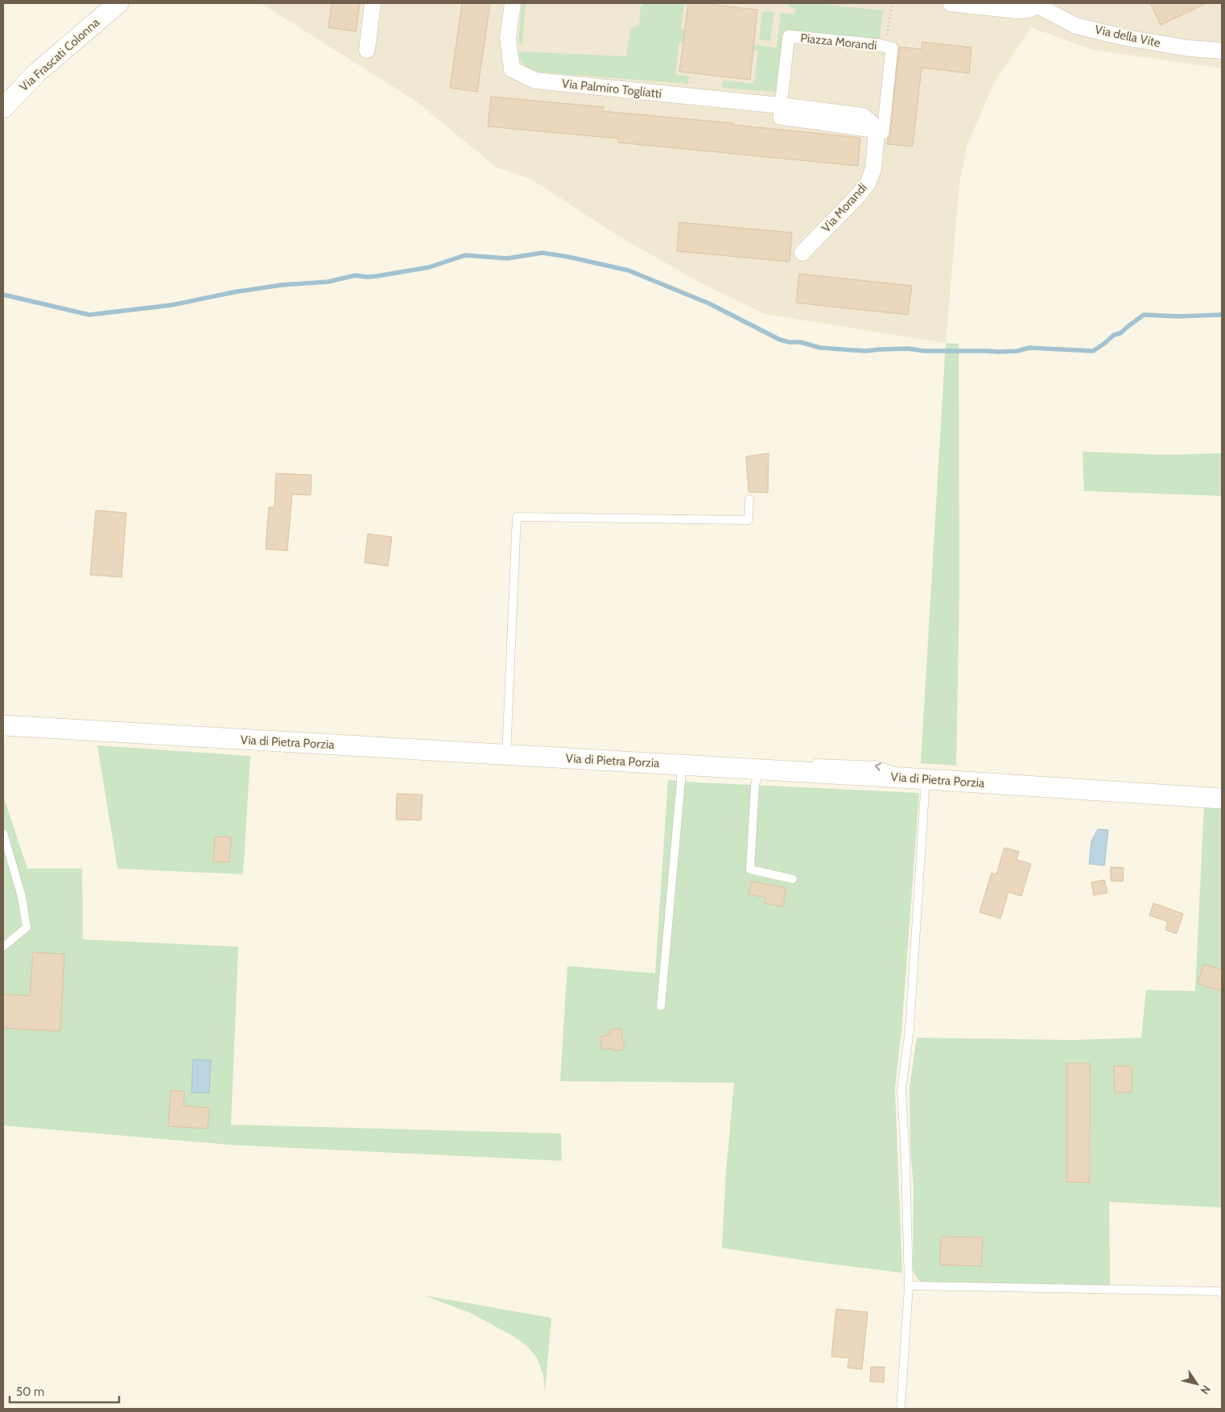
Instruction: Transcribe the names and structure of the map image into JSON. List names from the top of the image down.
{
  "streets": {
    "street": [
      "Via della Vite",
      "Piazza Morandi",
      "Via Frascati Colonna",
      "Via Palmiro Togliatti",
      "Via Morandi",
      "Via di Pietra Porzia"
    ]
  },
  "crossings": [
    ["Piazza Morandi", "Via Palmiro Togliatti"],
    ["Piazza Morandi", "Via Morandi"]
  ],
  "scale_bar": "50 m",
  "north": "bottom right"
}
